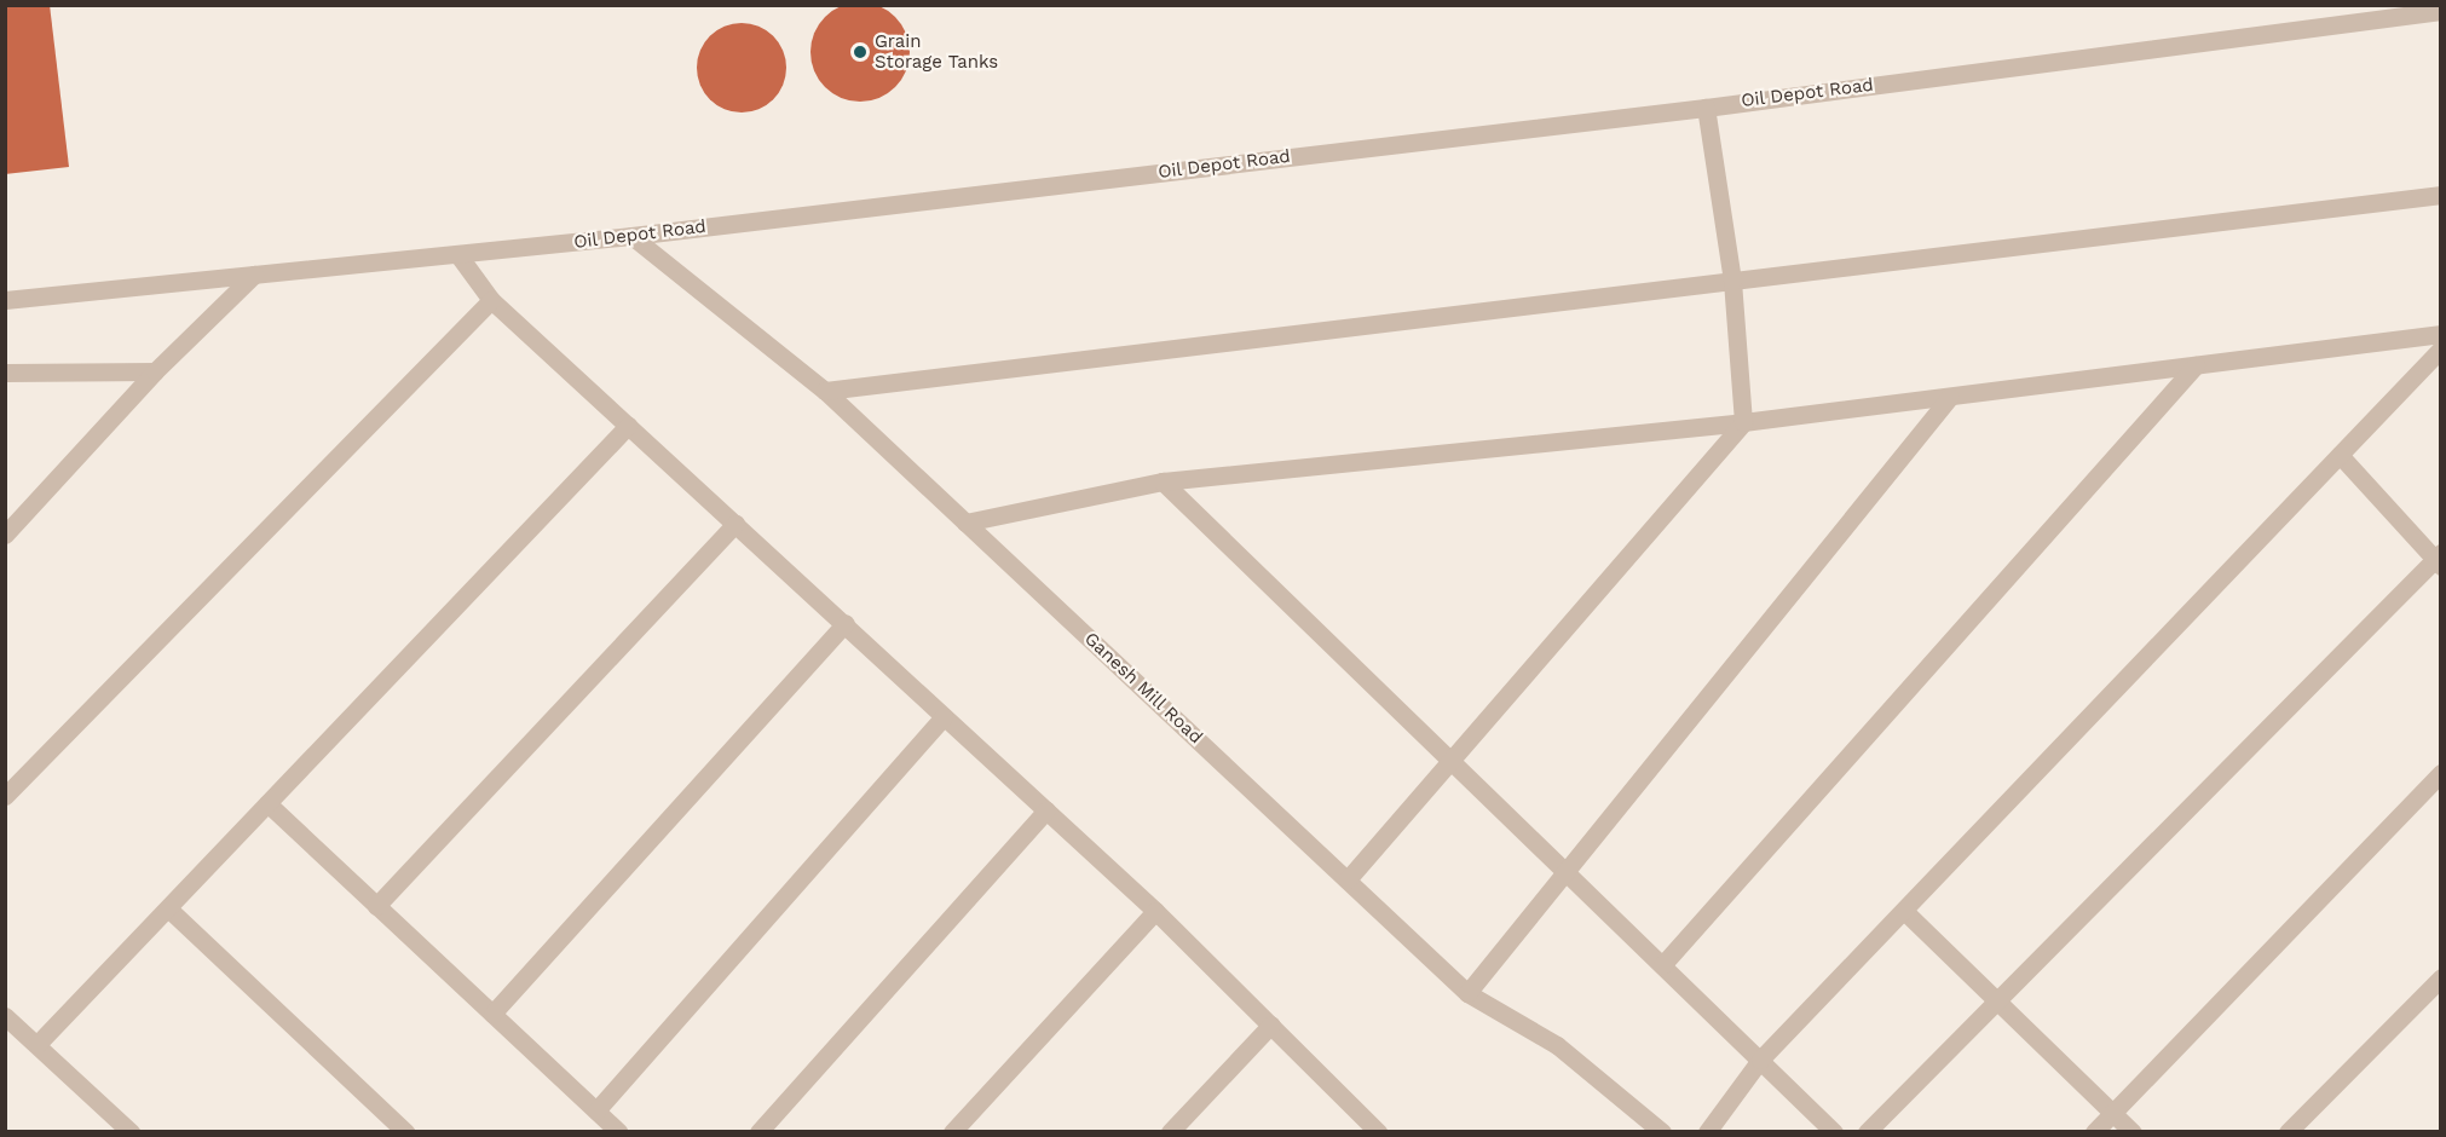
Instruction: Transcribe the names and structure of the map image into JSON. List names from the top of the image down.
{
  "streets": {
    "street": ["Oil Depot Road", "Ganesh Mill Road"]
  },
  "crossings": [
    ["Oil Depot Road", "Ganesh Mill Road"]
  ],
  "places": ["Grain Storage Tanks"]
}
